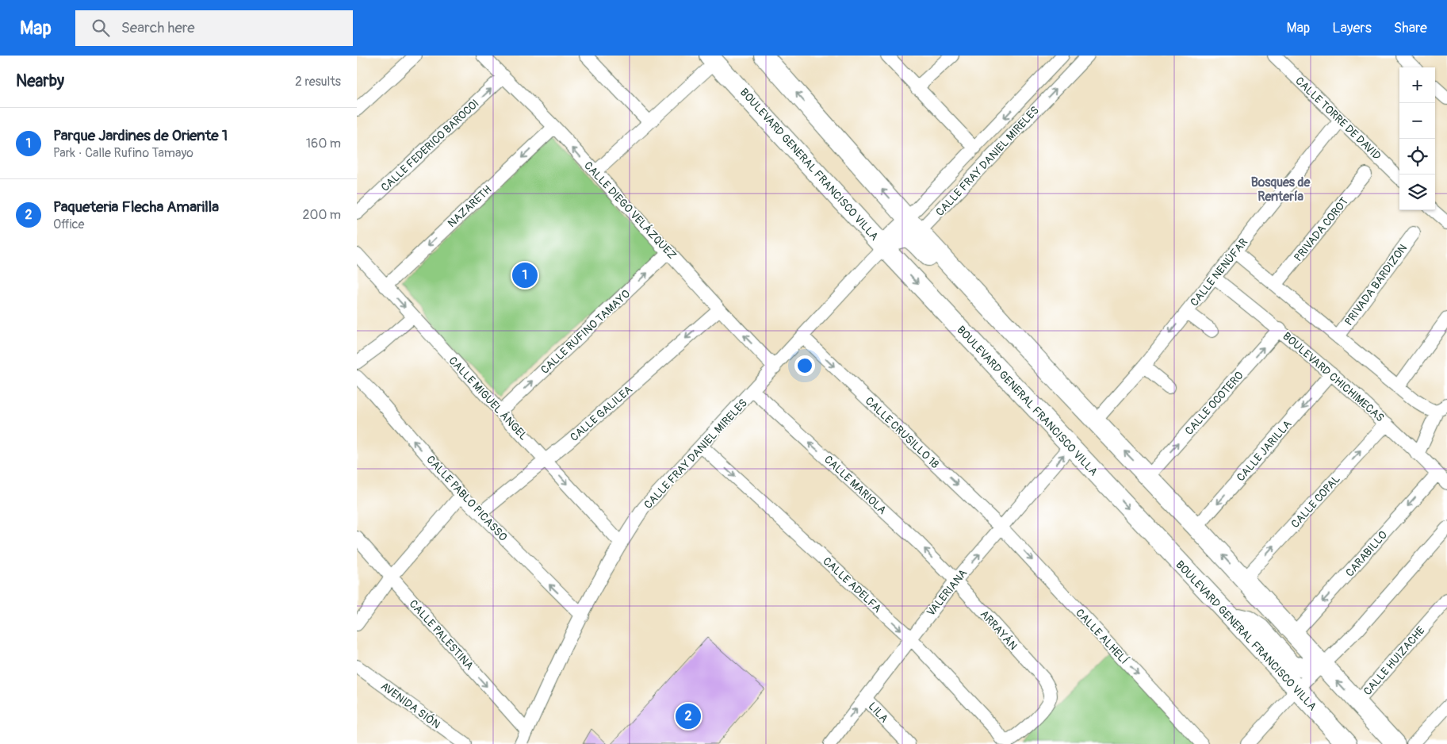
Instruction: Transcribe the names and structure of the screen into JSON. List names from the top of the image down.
{
  "streets": {
    "main road": ["BOULEVARD GENERAL FRANCISCO VILLA"],
    "street": [
      "CALLE TORRE DE DAVID",
      "CALLE FEDERICO BAROCOI",
      "CALLE FRAY DANIEL MIRELES",
      "NAZARETH",
      "CALLE DIEGO VELÁZQUEZ",
      "PRIVADA COROT",
      "CALLE NENÚFAR",
      "PRIVADA BARDIZON",
      "CALLE RUFINO TAMAYO",
      "BOULEVARD CHICHIMECAS",
      "CALLE MIGUEL ÁNGEL",
      "CALLE OCOTERO",
      "CALLE GALILEA",
      "CALLE CRUSILLO 18",
      "CALLE JARILLA",
      "CALLE MARIOLA",
      "CALLE PABLO PICASSO",
      "CALLE COPAL",
      "CARABILLO",
      "CALLE ADELFA",
      "VALERIANA",
      "ARRAYÁN",
      "CALLE PALESTINA",
      "CALLE ALHELÍ",
      "CALLE HUIZACHE",
      "AVENIDA SIÓN",
      "LILA"
    ]
  },
  "crossings": [
    ["CALLE TORRE DE DAVID", "CALLE NENÚFAR"],
    ["CALLE FEDERICO BAROCOI", "CALLE DIEGO VELÁZQUEZ"],
    ["CALLE FRAY DANIEL MIRELES", "BOULEVARD GENERAL FRANCISCO VILLA"],
    ["CALLE FRAY DANIEL MIRELES", "CALLE DIEGO VELÁZQUEZ"],
    ["CALLE FRAY DANIEL MIRELES", "CALLE MIGUEL ÁNGEL"],
    ["CALLE FRAY DANIEL MIRELES", "CALLE CRUSILLO 18"],
    ["CALLE FRAY DANIEL MIRELES", "CALLE MARIOLA"],
    ["CALLE FRAY DANIEL MIRELES", "CALLE PABLO PICASSO"],
    ["CALLE FRAY DANIEL MIRELES", "CALLE ADELFA"],
    ["CALLE FRAY DANIEL MIRELES", "CALLE PALESTINA"],
    ["BOULEVARD GENERAL FRANCISCO VILLA", "VALERIANA"],
    ["NAZARETH", "CALLE DIEGO VELÁZQUEZ"],
    ["NAZARETH", "CALLE MIGUEL ÁNGEL"],
    ["CALLE DIEGO VELÁZQUEZ", "CALLE RUFINO TAMAYO"],
    ["CALLE DIEGO VELÁZQUEZ", "CALLE GALILEA"],
    ["CALLE NENÚFAR", "BOULEVARD CHICHIMECAS"],
    ["CALLE RUFINO TAMAYO", "CALLE MIGUEL ÁNGEL"],
    ["BOULEVARD CHICHIMECAS", "CALLE OCOTERO"],
    ["BOULEVARD CHICHIMECAS", "CALLE JARILLA"],
    ["BOULEVARD CHICHIMECAS", "CALLE COPAL"],
    ["BOULEVARD CHICHIMECAS", "CARABILLO"],
    ["CALLE MIGUEL ÁNGEL", "CALLE GALILEA"],
    ["CALLE GALILEA", "CALLE PABLO PICASSO"],
    ["CALLE CRUSILLO 18", "VALERIANA"],
    ["CALLE CRUSILLO 18", "CALLE ALHELÍ"],
    ["CALLE MARIOLA", "VALERIANA"],
    ["CALLE MARIOLA", "ARRAYÁN"],
    ["CALLE ADELFA", "VALERIANA"],
    ["CALLE ADELFA", "ARRAYÁN"],
    ["VALERIANA", "ARRAYÁN"],
    ["VALERIANA", "CALLE ALHELÍ"],
    ["VALERIANA", "LILA"]
  ],
  "one_way": [
    "NAZARETH",
    "CALLE RUFINO TAMAYO",
    "CALLE MIGUEL ÁNGEL",
    "CALLE OCOTERO",
    "CALLE GALILEA",
    "CALLE CRUSILLO 18",
    "CALLE JARILLA",
    "CALLE MARIOLA",
    "CALLE PABLO PICASSO",
    "CALLE COPAL",
    "CALLE ADELFA",
    "VALERIANA",
    "CALLE PALESTINA",
    "CALLE ALHELÍ"
  ],
  "districts": ["Bosques de Rentería"],
  "page": {
    "header": "Map",
    "search": "Search here",
    "nav": ["Map", "Layers", "Share"],
    "heading": ["Nearby", "2 results"],
    "map_buttons": ["+", "−"],
    "list": [
      {
        "mark": "1",
        "name": "Parque Jardines de Oriente 1",
        "note": "Park · Calle Rufino Tamayo",
        "value": "160 m"
      },
      {
        "mark": "2",
        "name": "Paqueteria Flecha Amarilla",
        "note": "Office",
        "value": "200 m"
      }
    ],
    "pins": ["1", "2"]
  }
}
